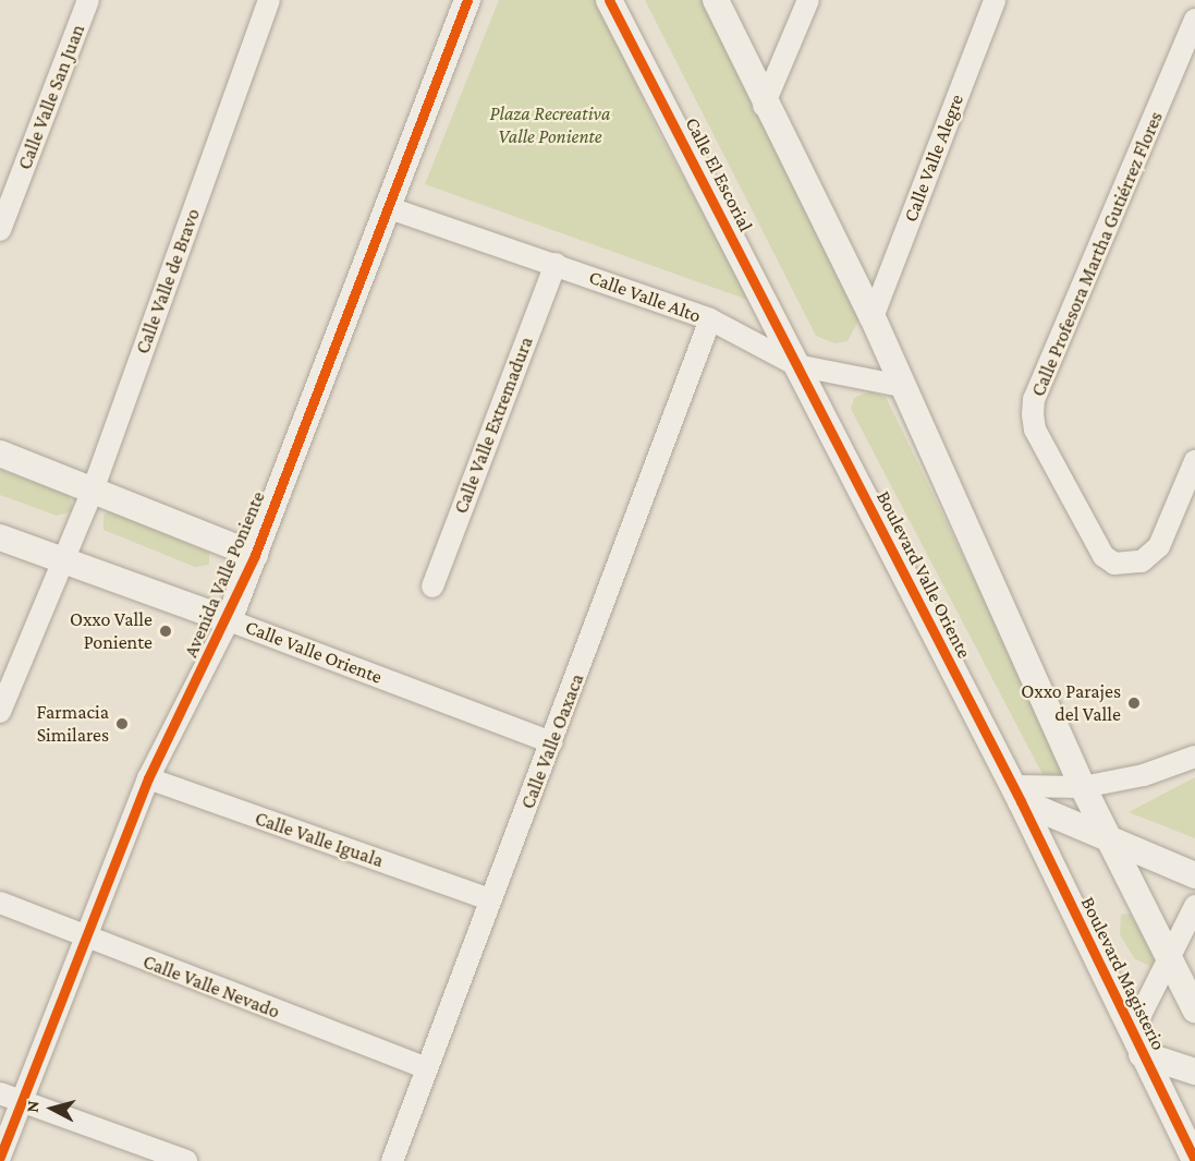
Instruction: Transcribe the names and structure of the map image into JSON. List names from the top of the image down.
{
  "streets": {
    "street": [
      "Calle Valle San Juan",
      "Calle Valle Alegre",
      "Calle El Escorial",
      "Calle Profesora Martha Gutiérrez Flores",
      "Calle Valle de Bravo",
      "Calle Valle Alto",
      "Calle Valle Extremadura",
      "Avenida Valle Poniente",
      "Boulevard Valle Oriente",
      "Calle Valle Oriente",
      "Calle Valle Oaxaca",
      "Calle Valle Iguala",
      "Boulevard Magisterio",
      "Calle Valle Nevado"
    ]
  },
  "crossings": [
    ["Calle El Escorial", "Calle Valle Alto"],
    ["Calle El Escorial", "Boulevard Valle Oriente"],
    ["Calle Valle de Bravo", "Calle Valle Oriente"],
    ["Calle Valle Alto", "Calle Valle Extremadura"],
    ["Calle Valle Alto", "Avenida Valle Poniente"],
    ["Calle Valle Alto", "Boulevard Valle Oriente"],
    ["Calle Valle Alto", "Calle Valle Oaxaca"],
    ["Avenida Valle Poniente", "Calle Valle Oriente"],
    ["Avenida Valle Poniente", "Calle Valle Iguala"],
    ["Avenida Valle Poniente", "Calle Valle Nevado"],
    ["Boulevard Valle Oriente", "Boulevard Magisterio"],
    ["Calle Valle Oriente", "Calle Valle Oaxaca"],
    ["Calle Valle Oaxaca", "Calle Valle Iguala"],
    ["Calle Valle Oaxaca", "Calle Valle Nevado"]
  ],
  "parks": ["Plaza Recreativa Valle Poniente"],
  "places": ["Oxxo Valle Poniente", "Oxxo Parajes del Valle", "Farmacia Similares"],
  "north": "left"
}
